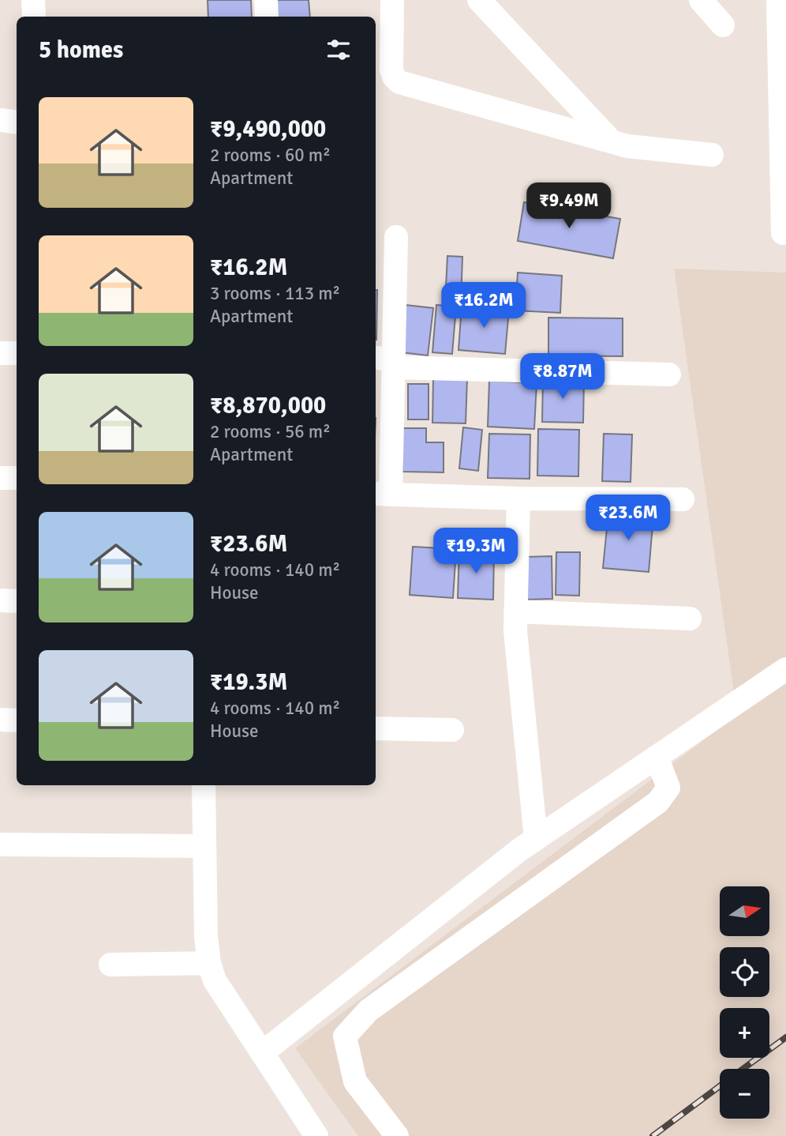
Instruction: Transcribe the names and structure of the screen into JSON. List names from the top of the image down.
{
  "north": "right",
  "page": {
    "heading": "5 homes",
    "list": [
      {
        "name": "₹9,490,000",
        "note": "2 rooms · 60 m² · Apartment"
      },
      {
        "name": "₹16.2M",
        "note": "3 rooms · 113 m² · Apartment"
      },
      {
        "name": "₹8,870,000",
        "note": "2 rooms · 56 m² · Apartment"
      },
      {
        "name": "₹23.6M",
        "note": "4 rooms · 140 m² · House"
      },
      {
        "name": "₹19.3M",
        "note": "4 rooms · 140 m² · House"
      }
    ],
    "price": [
      "₹9.49M",
      "₹16.2M",
      "₹8.87M",
      "₹23.6M",
      "₹19.3M"
    ],
    "map_buttons": ["+", "−"]
  }
}
